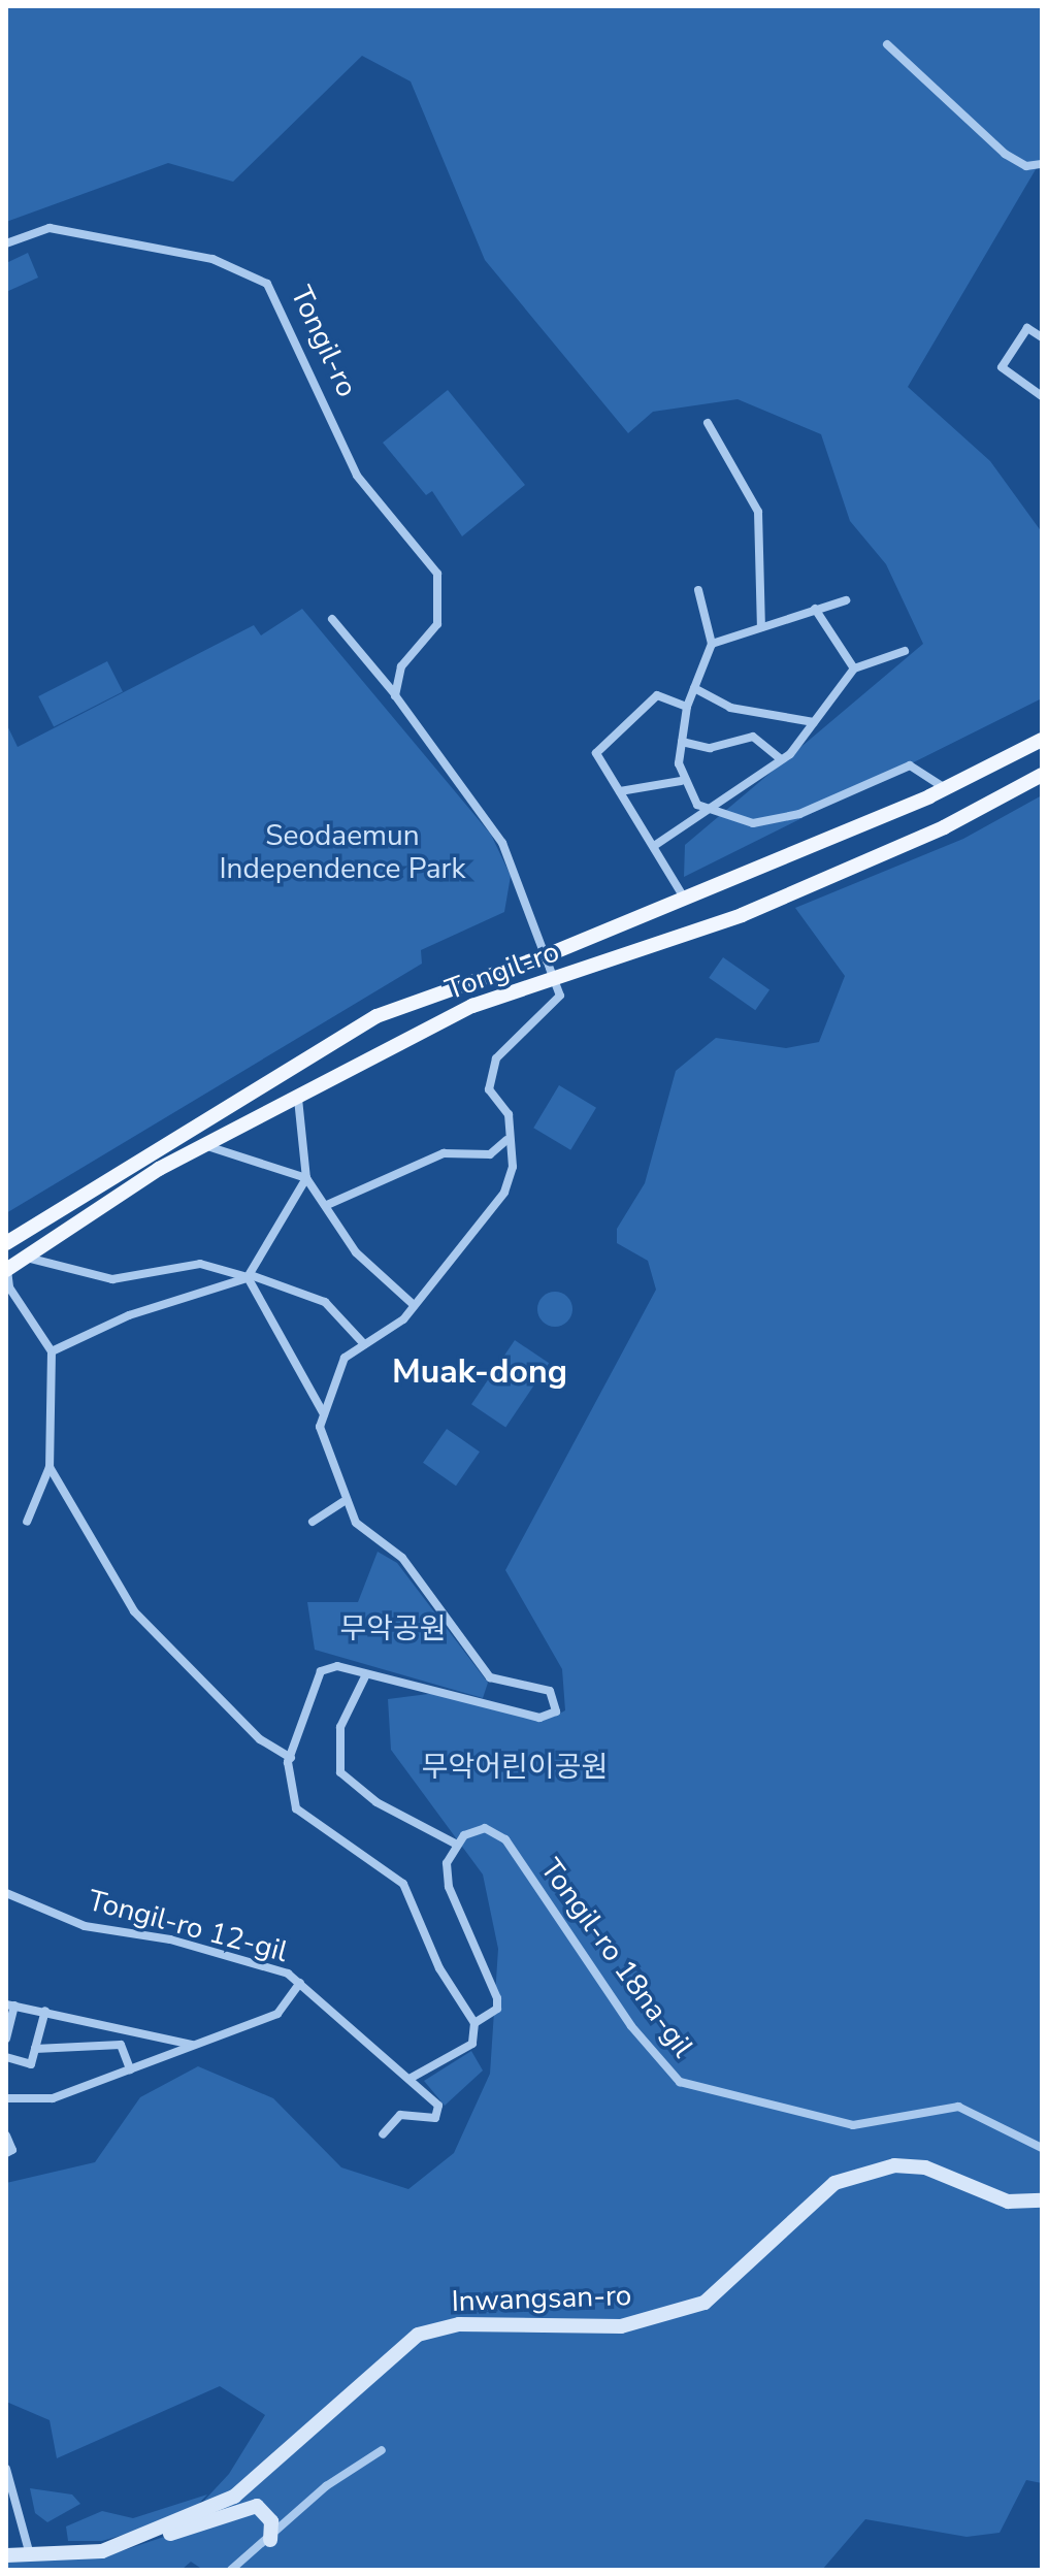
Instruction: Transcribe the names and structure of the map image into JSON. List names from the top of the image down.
{
  "streets": {
    "main road": ["Tongil-ro"],
    "street": ["Tongil-ro 12-gil", "Tongil-ro 18na-gil", "Inwangsan-ro"]
  },
  "districts": ["Muak-dong"],
  "parks": ["Seodaemun Independence Park", "무악공원", "무악어린이공원"]
}
